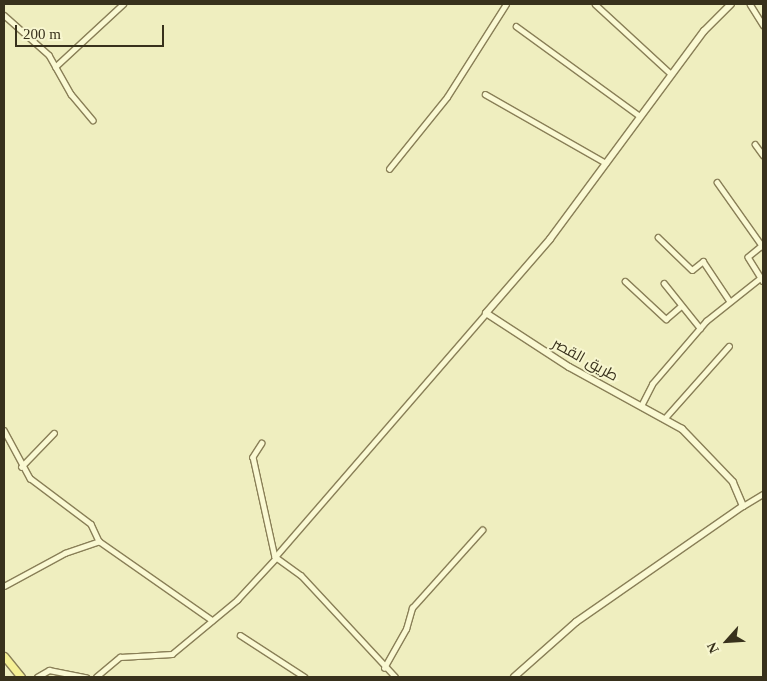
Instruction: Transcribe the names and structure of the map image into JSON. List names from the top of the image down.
{
  "streets": {
    "street": ["طريق القصر"]
  },
  "scale_bar": "200 m",
  "north": "bottom left"
}
